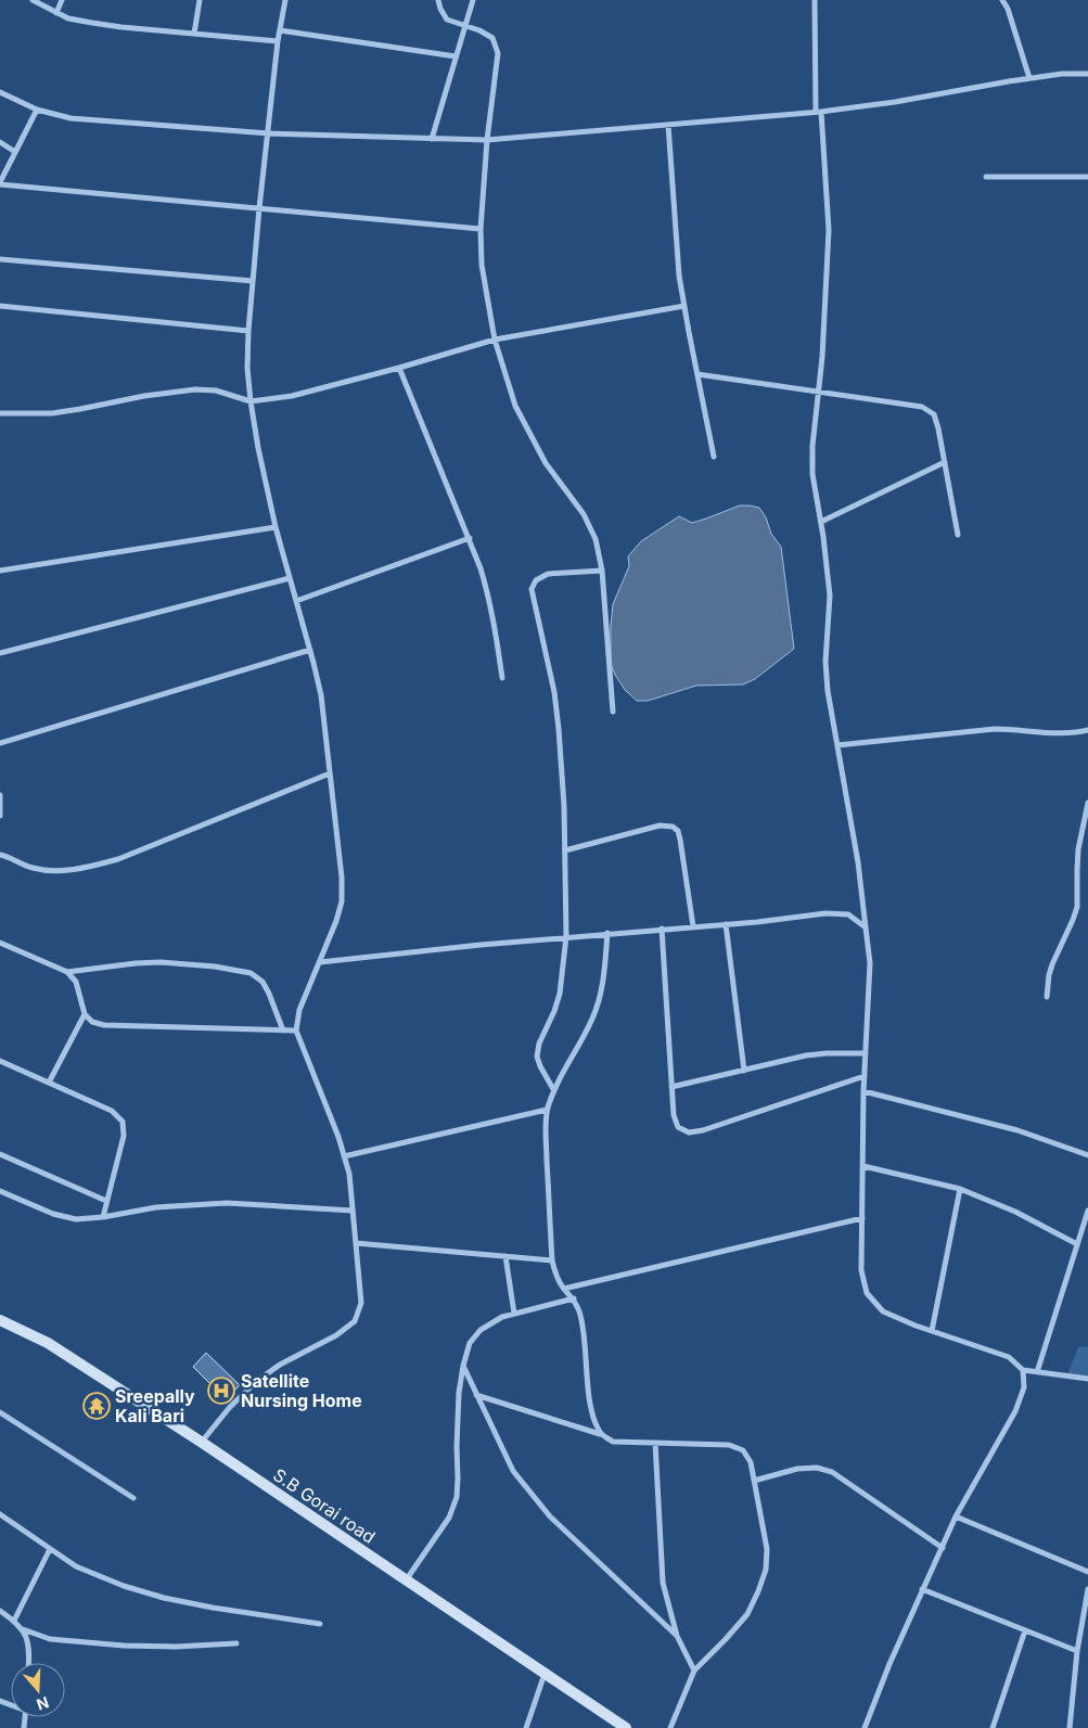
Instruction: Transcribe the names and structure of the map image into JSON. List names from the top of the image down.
{
  "streets": {
    "street": ["S.B Gorai road"]
  },
  "places": {
    "hospital": ["Satellite Nursing Home"],
    "temple": ["Sreepally Kali Bari"]
  },
  "north": "bottom"
}
